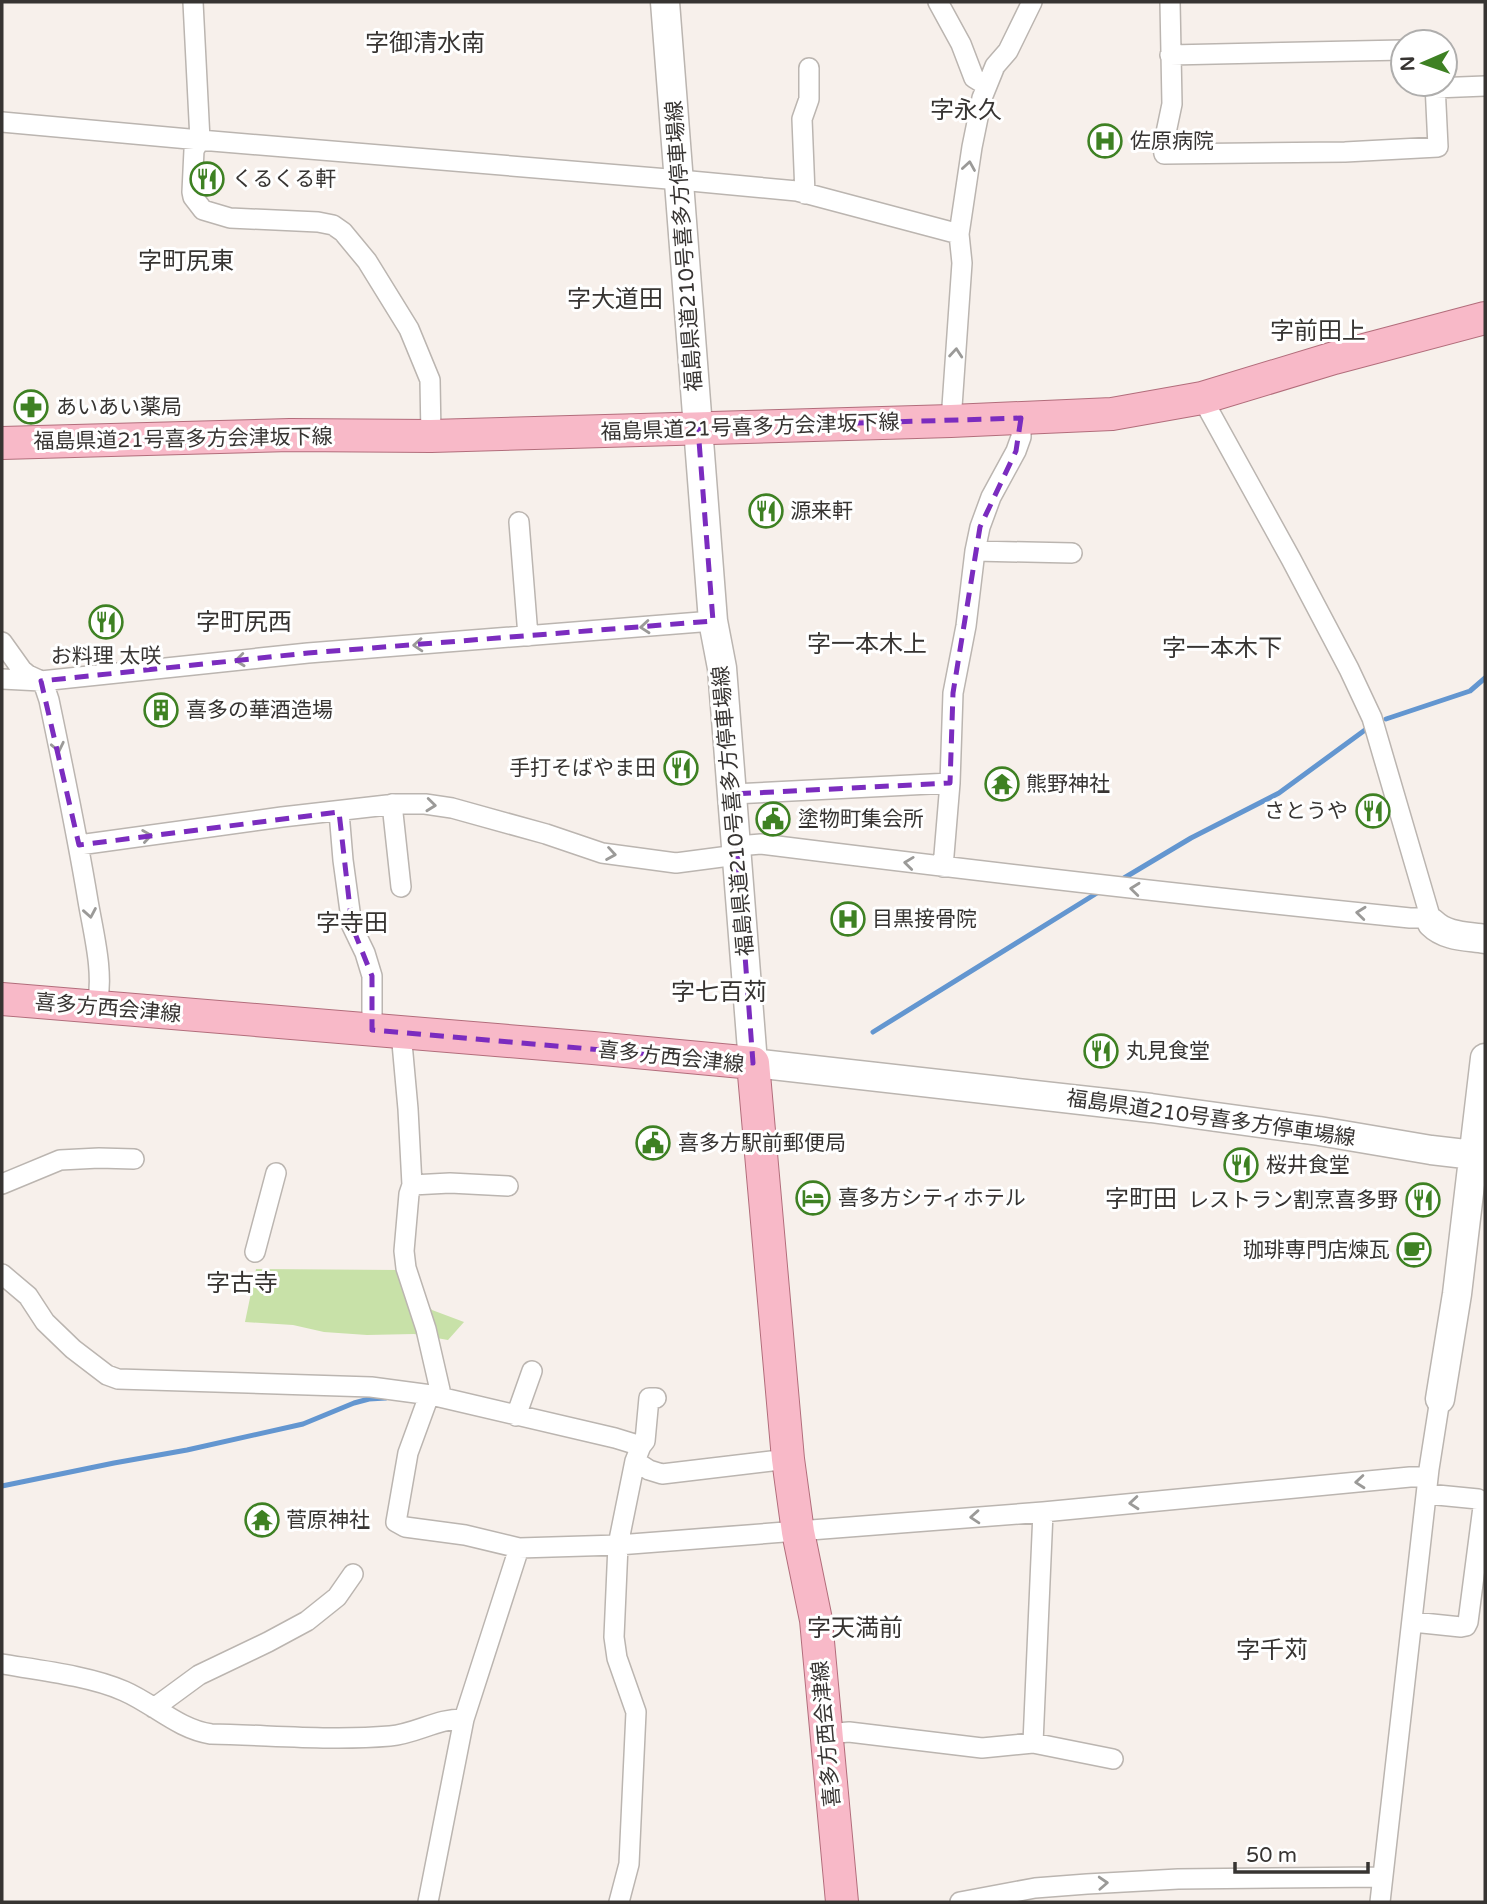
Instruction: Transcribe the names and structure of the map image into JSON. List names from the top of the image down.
{
  "streets": {
    "main road": ["福島県道210号喜多方停車場線", "福島県道21号喜多方会津坂下線", "喜多方西会津線"]
  },
  "crossings": [
    ["福島県道210号喜多方停車場線", "福島県道21号喜多方会津坂下線"],
    ["福島県道210号喜多方停車場線", "喜多方西会津線"]
  ],
  "districts": [
    "字御清水南",
    "字永久",
    "字町尻東",
    "字大道田",
    "字前田上",
    "字町尻西",
    "字一本木上",
    "字一本木下",
    "字寺田",
    "字七百苅",
    "字町田",
    "字古寺",
    "字天満前",
    "字千苅"
  ],
  "places": {
    "hospital": ["佐原病院", "目黒接骨院"],
    "restaurant": [
      "くるくる軒",
      "源来軒",
      "お料理 太咲",
      "手打そばやま田",
      "さとうや",
      "丸見食堂",
      "桜井食堂",
      "レストラン割烹喜多野"
    ],
    "pharmacy": ["あいあい薬局"],
    "building": ["喜多の華酒造場"],
    "temple": ["熊野神社", "菅原神社"],
    "public building": ["塗物町集会所", "喜多方駅前郵便局"],
    "hotel": ["喜多方シティホテル"],
    "cafe": ["珈琲専門店煉瓦"]
  },
  "scale_bar": "50 m",
  "north": "left"
}
